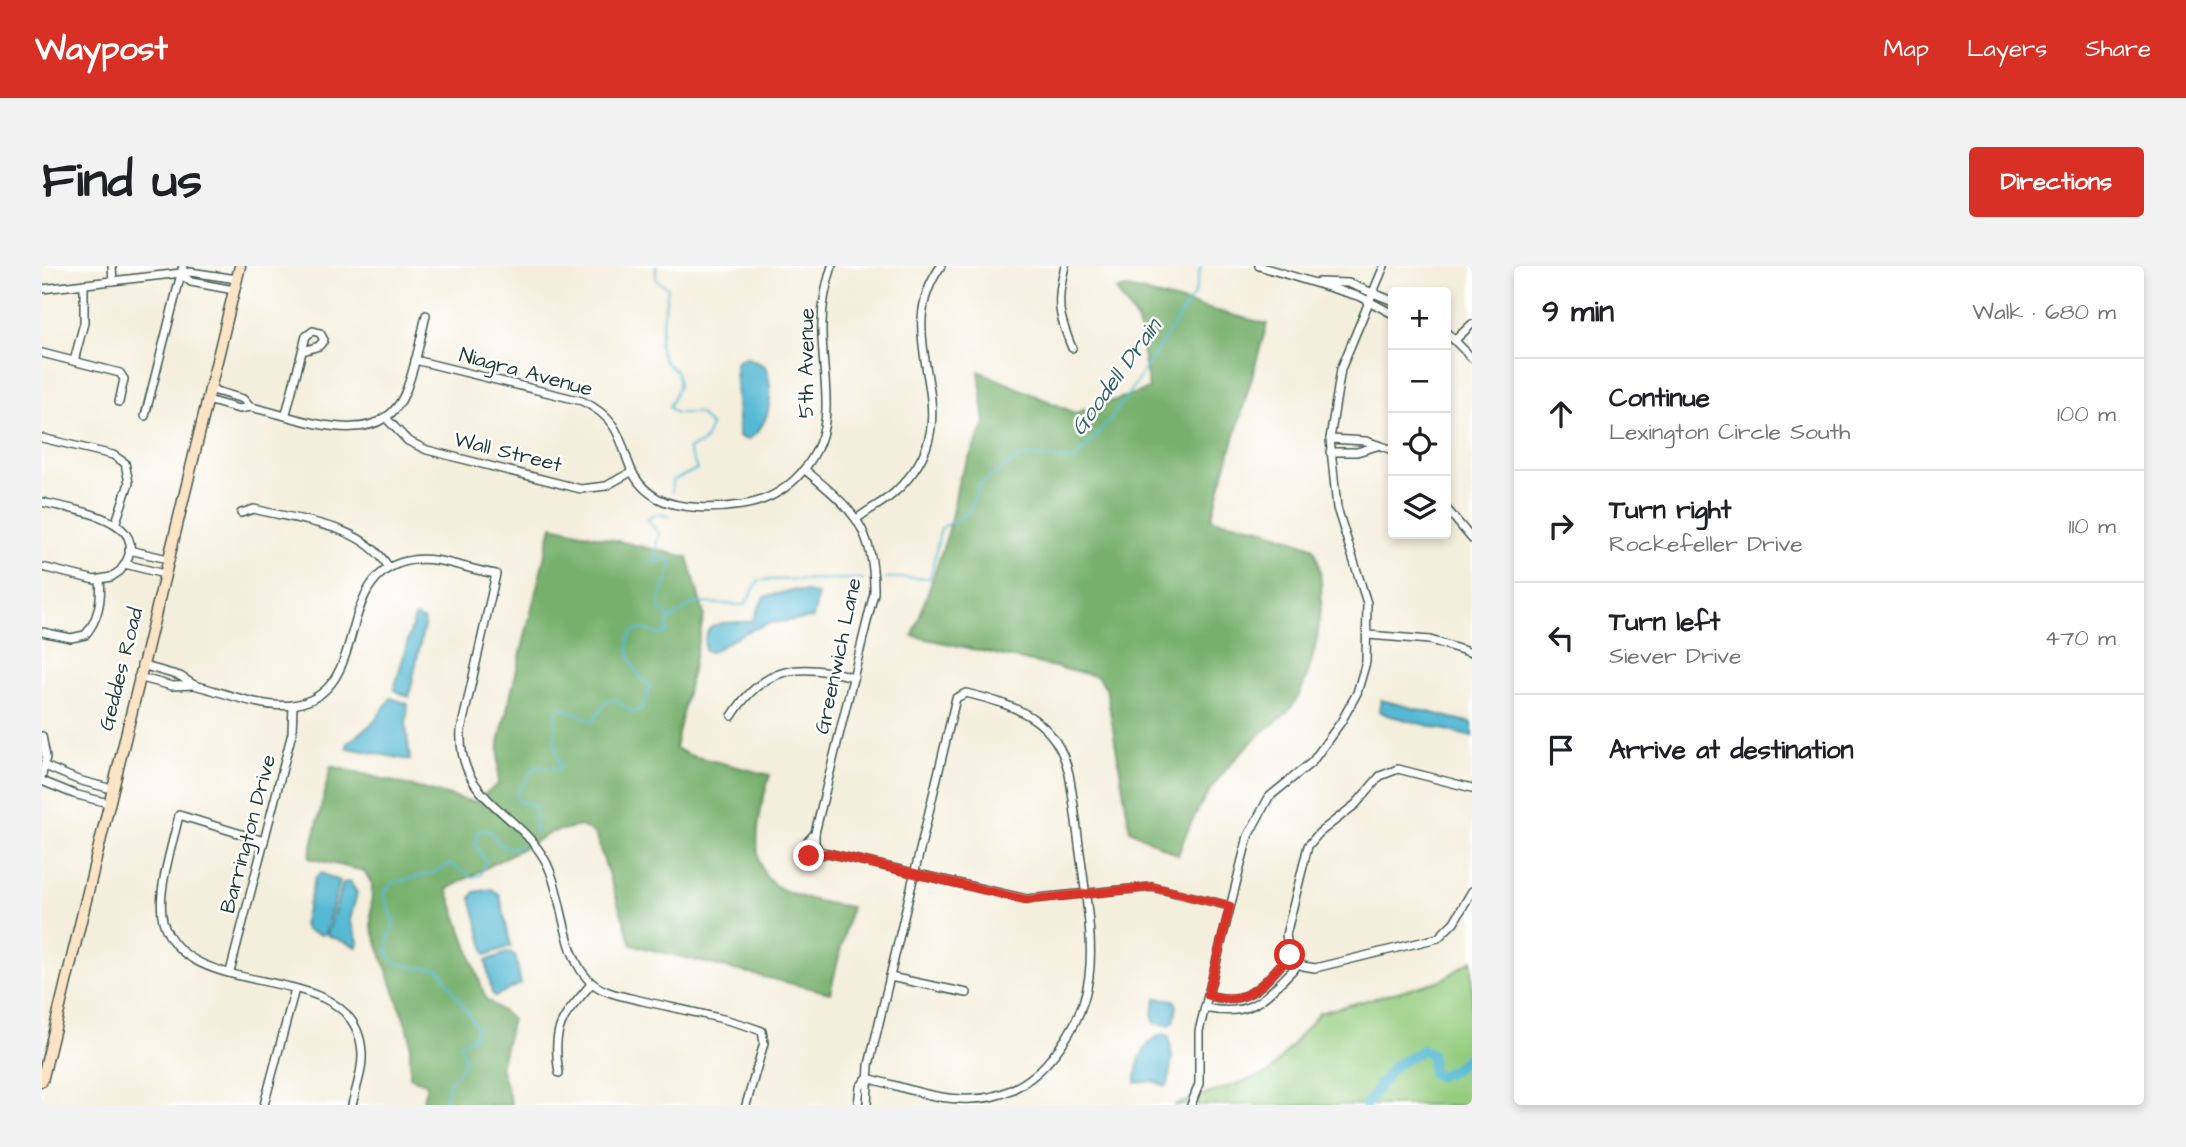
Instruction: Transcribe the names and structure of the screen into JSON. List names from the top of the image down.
{
  "streets": {
    "main road": ["Geddes Road"],
    "street": [
      "5th Avenue",
      "Niagra Avenue",
      "Wall Street",
      "Greenwich Lane",
      "Barrington Drive"
    ]
  },
  "crossings": [
    ["5th Avenue", "Niagra Avenue"],
    ["5th Avenue", "Wall Street"],
    ["5th Avenue", "Greenwich Lane"],
    ["Niagra Avenue", "Wall Street"]
  ],
  "water": ["Goodell Drain"],
  "page": {
    "header": "Waypost",
    "nav": ["Map", "Layers", "Share"],
    "buttons": "Directions",
    "title": "Find us",
    "heading": ["9 min", "Walk · 680 m"],
    "map_buttons": ["+", "−"],
    "list": [
      ["Continue", "Lexington Circle South", "100 m"],
      ["Turn right", "Rockefeller Drive", "110 m"],
      ["Turn left", "Siever Drive", "470 m"],
      "Arrive at destination"
    ]
  }
}
